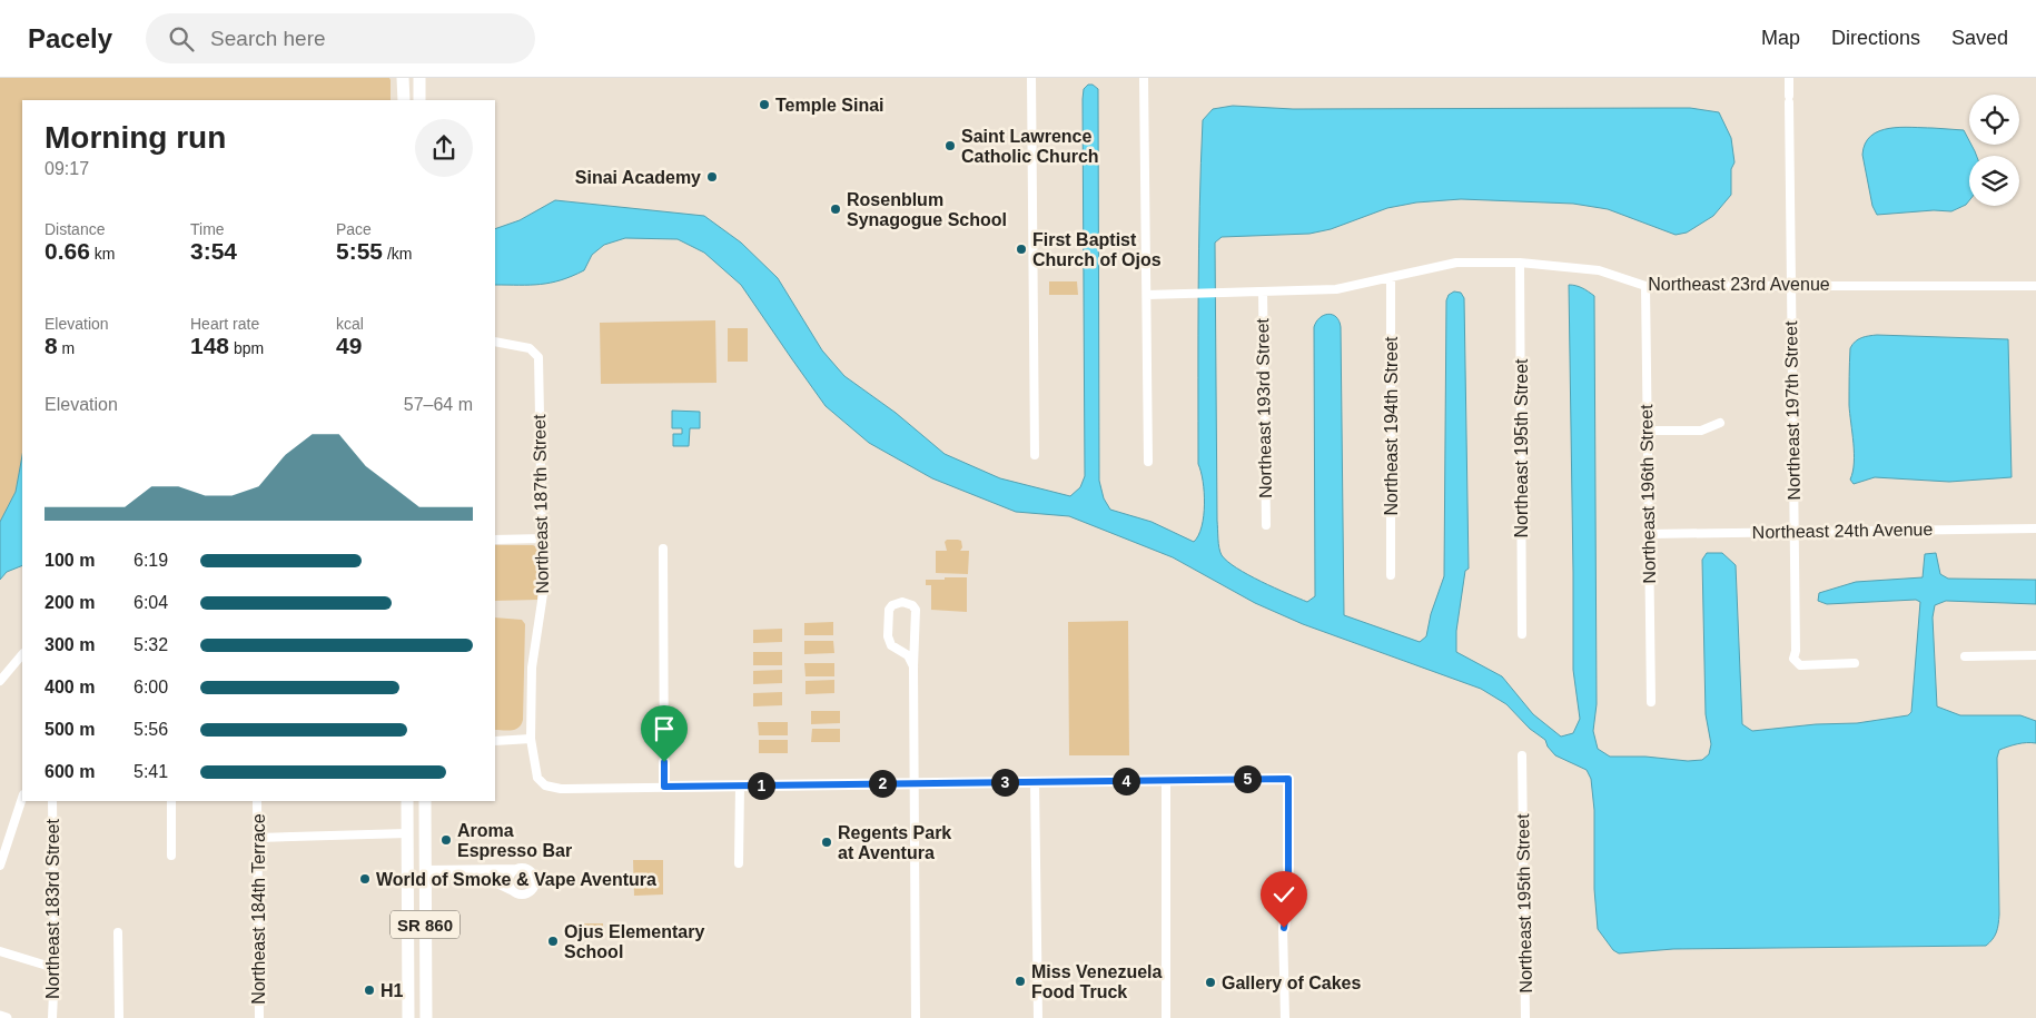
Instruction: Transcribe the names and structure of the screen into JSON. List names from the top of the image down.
{
  "streets": {
    "main road": ["SR 860"],
    "street": [
      "Northeast 23rd Avenue",
      "Northeast 193rd Street",
      "Northeast 197th Street",
      "Northeast 194th Street",
      "Northeast 195th Street",
      "Northeast 196th Street",
      "Northeast 187th Street",
      "Northeast 24th Avenue",
      "Northeast 183rd Street",
      "Northeast 184th Terrace"
    ]
  },
  "crossings": [
    ["Northeast 23rd Avenue", "Northeast 193rd Street"],
    ["Northeast 23rd Avenue", "Northeast 197th Street"],
    ["Northeast 23rd Avenue", "Northeast 194th Street"],
    ["Northeast 23rd Avenue", "Northeast 195th Street"],
    ["Northeast 23rd Avenue", "Northeast 196th Street"],
    ["Northeast 197th Street", "Northeast 24th Avenue"],
    ["Northeast 196th Street", "Northeast 24th Avenue"]
  ],
  "places": [
    "Temple Sinai",
    "Saint Lawrence Catholic Church",
    "Sinai Academy",
    "Rosenblum Synagogue School",
    "First Baptist Church of Ojos",
    "Aroma Espresso Bar",
    "Regents Park at Aventura",
    "World of Smoke & Vape Aventura",
    "Ojus Elementary School",
    "Miss Venezuela Food Truck",
    "Gallery of Cakes",
    "H1"
  ],
  "page": {
    "header": "Pacely",
    "search": "Search here",
    "nav": ["Map", "Directions", "Saved"],
    "heading": ["Morning run", "09:17"],
    "stats": [
      ["Distance", "0.66 km"],
      ["Time", "3:54"],
      ["Pace", "5:55 /km"],
      ["Elevation", "8 m"],
      ["Heart rate", "148 bpm"],
      ["kcal", "49"]
    ],
    "chart": ["Elevation", "57–64 m"],
    "list": [
      {
        "name": "100 m",
        "note": "6:19"
      },
      {
        "name": "200 m",
        "note": "6:04"
      },
      {
        "name": "300 m",
        "note": "5:32"
      },
      {
        "name": "400 m",
        "note": "6:00"
      },
      {
        "name": "500 m",
        "note": "5:56"
      },
      {
        "name": "600 m",
        "note": "5:41"
      }
    ],
    "pins": [
      "5",
      "4",
      "3",
      "2",
      "1"
    ]
  }
}
